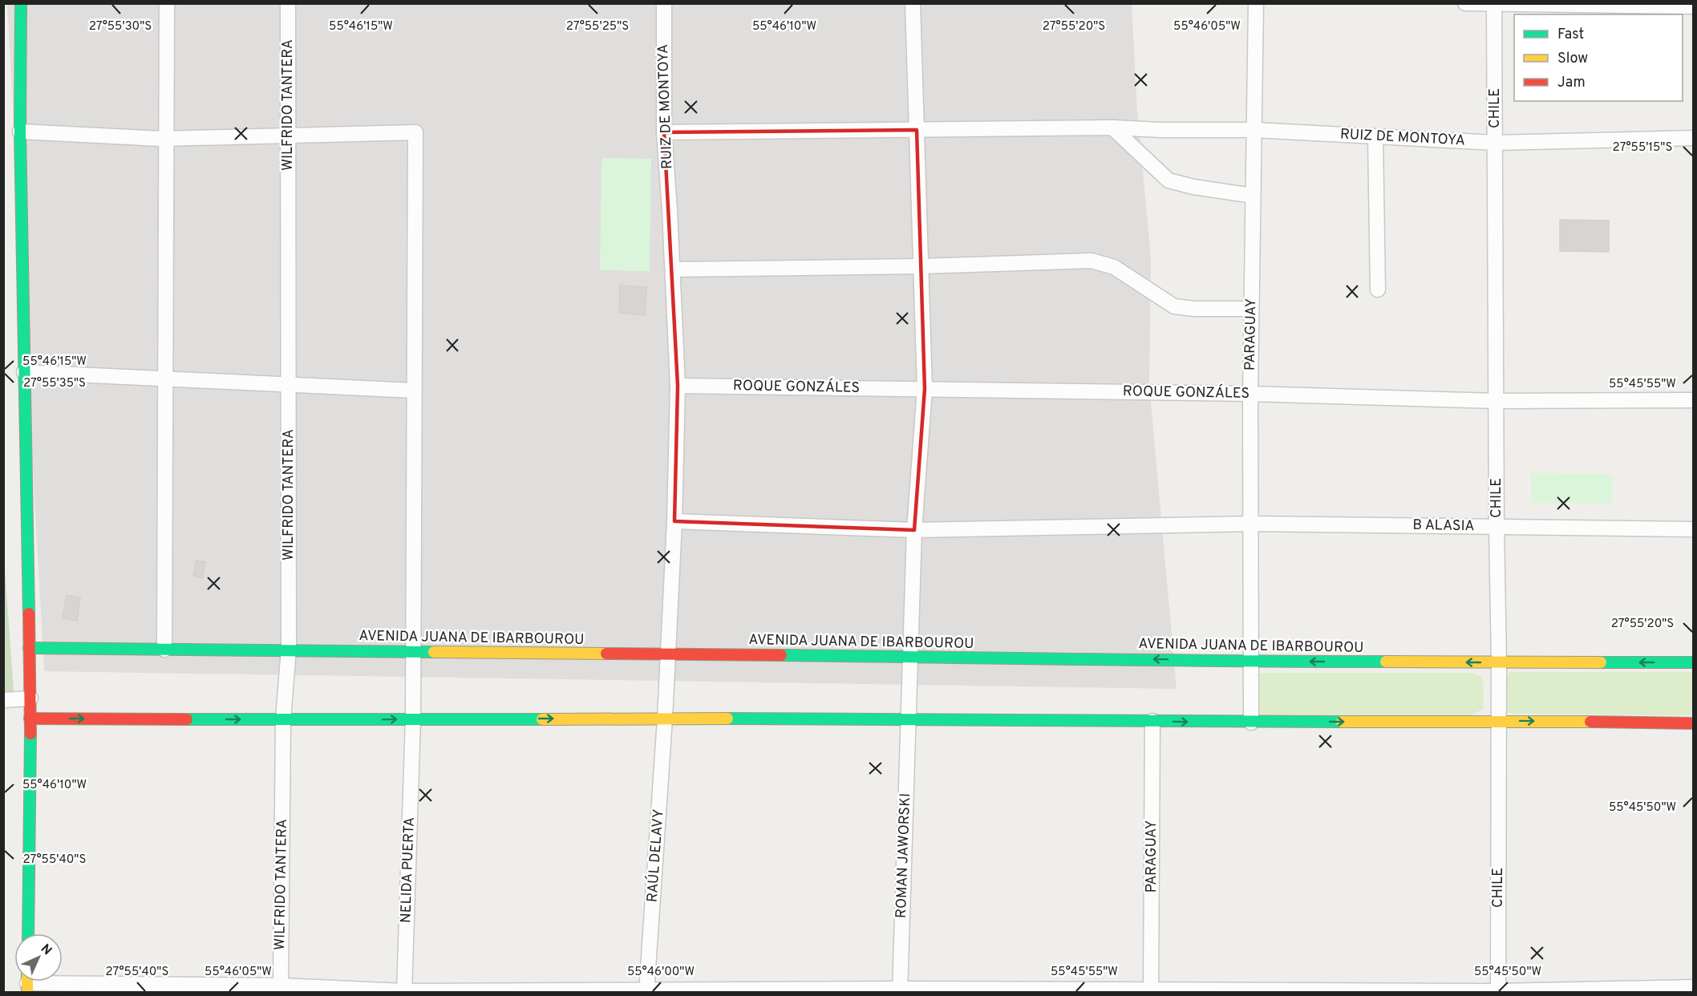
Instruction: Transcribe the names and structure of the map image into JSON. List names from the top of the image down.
{
  "streets": {
    "main road": ["AVENIDA JUANA DE IBARBOUROU"],
    "street": [
      "WILFRIDO TANTERA",
      "RUIZ DE MONTOYA",
      "CHILE",
      "PARAGUAY",
      "ROQUE GONZÁLES",
      "B ALASIA",
      "RAÚL DELAVY",
      "ROMAN JAWORSKI",
      "NELIDA PUERTA"
    ]
  },
  "crossings": [
    ["WILFRIDO TANTERA", "AVENIDA JUANA DE IBARBOUROU"],
    ["WILFRIDO TANTERA", "NELIDA PUERTA"],
    ["RUIZ DE MONTOYA", "CHILE"],
    ["RUIZ DE MONTOYA", "PARAGUAY"],
    ["RUIZ DE MONTOYA", "ROQUE GONZÁLES"],
    ["RUIZ DE MONTOYA", "B ALASIA"],
    ["RUIZ DE MONTOYA", "RAÚL DELAVY"],
    ["RUIZ DE MONTOYA", "ROMAN JAWORSKI"],
    ["CHILE", "ROQUE GONZÁLES"],
    ["CHILE", "B ALASIA"],
    ["CHILE", "AVENIDA JUANA DE IBARBOUROU"],
    ["PARAGUAY", "ROQUE GONZÁLES"],
    ["PARAGUAY", "B ALASIA"],
    ["PARAGUAY", "AVENIDA JUANA DE IBARBOUROU"],
    ["ROQUE GONZÁLES", "ROMAN JAWORSKI"],
    ["B ALASIA", "RAÚL DELAVY"],
    ["B ALASIA", "ROMAN JAWORSKI"],
    ["AVENIDA JUANA DE IBARBOUROU", "RAÚL DELAVY"],
    ["AVENIDA JUANA DE IBARBOUROU", "ROMAN JAWORSKI"],
    ["AVENIDA JUANA DE IBARBOUROU", "NELIDA PUERTA"]
  ],
  "legend": ["Fast", "Slow", "Jam"],
  "north": "top right",
  "coordinates": [
    "27°55'30\"S",
    "55°46'15\"W",
    "27°55'25\"S",
    "55°46'10\"W",
    "27°55'20\"S",
    "55°46'05\"W",
    "27°55'15\"S",
    "27°55'35\"S",
    "55°45'55\"W",
    "55°45'50\"W",
    "27°55'40\"S",
    "55°46'00\"W"
  ]
}
